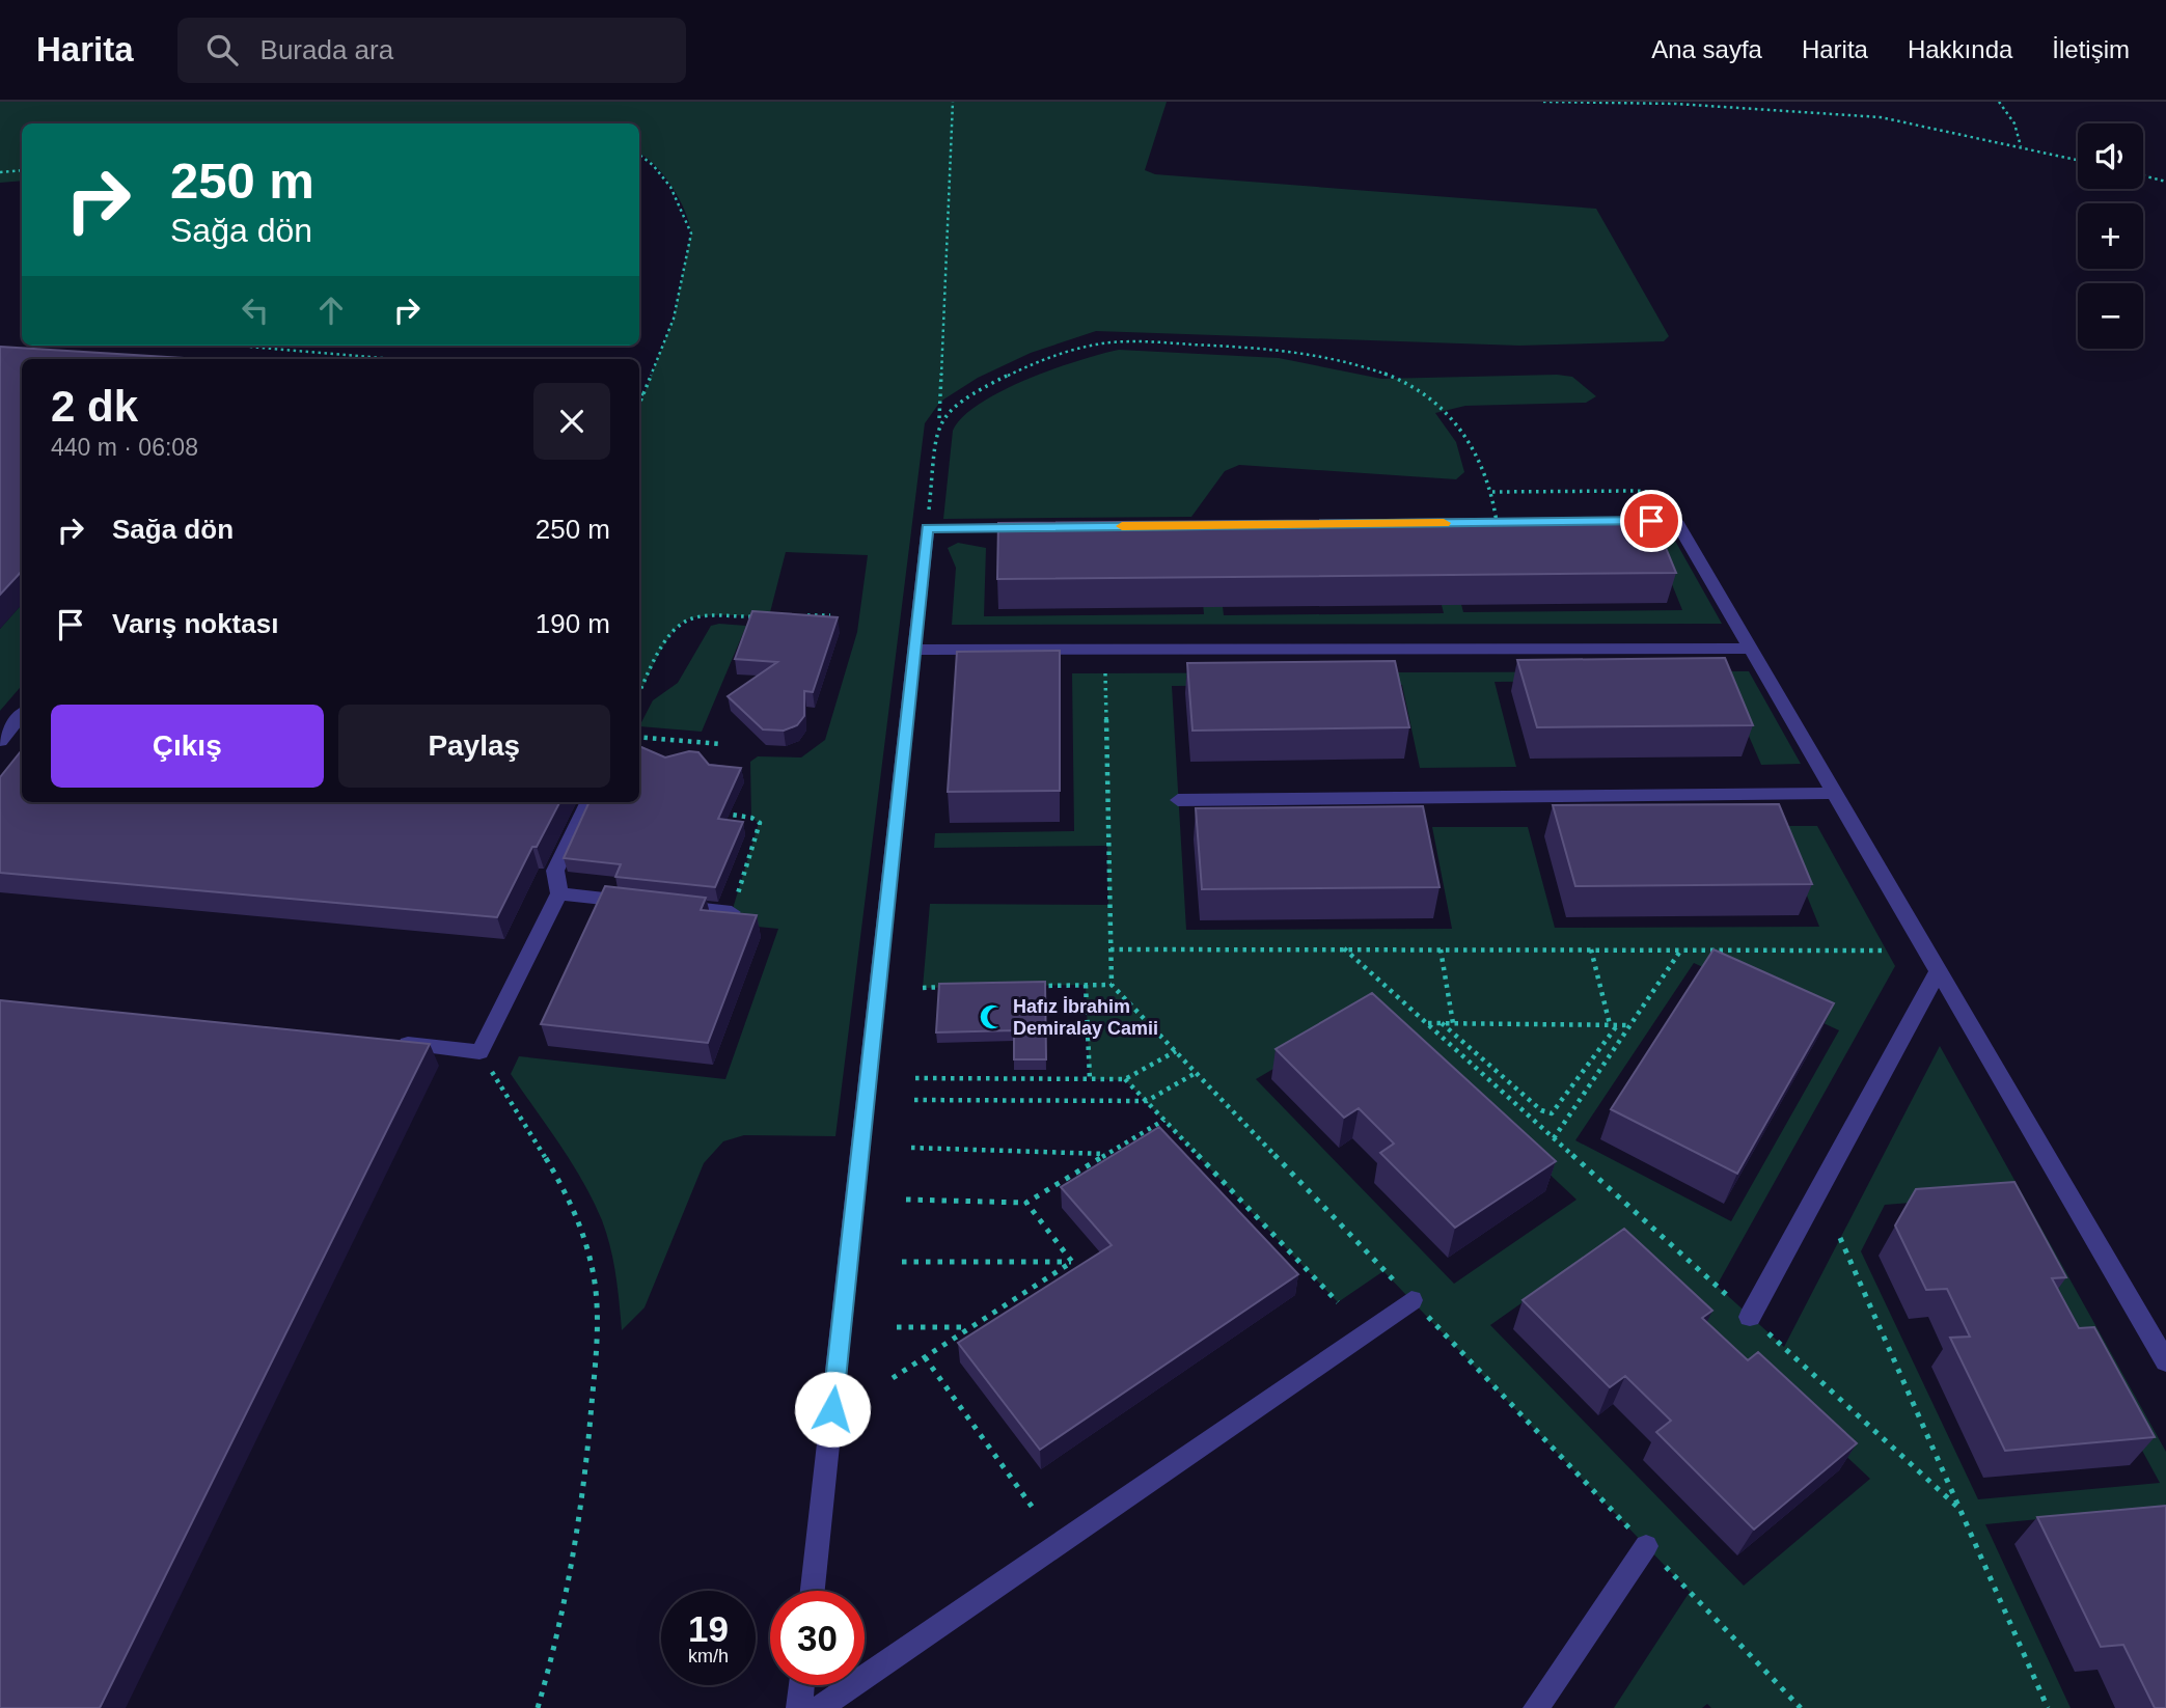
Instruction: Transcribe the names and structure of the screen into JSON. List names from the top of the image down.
{
  "places": {
    "mosque": ["Hafız İbrahim Demiralay Camii"]
  },
  "page": {
    "header": "Harita",
    "search": "Burada ara",
    "nav": [
      "Ana sayfa",
      "Harita",
      "Hakkında",
      "İletişim"
    ],
    "map_buttons": ["+", "−"],
    "turn": ["250 m", "Sağa dön"],
    "heading": ["2 dk", "440 m · 06:08"],
    "list": [
      {
        "name": "Sağa dön",
        "value": "250 m"
      },
      {
        "name": "Varış noktası",
        "value": "190 m"
      }
    ],
    "buttons": ["Çıkış", "Paylaş"],
    "speed": "19 km/h",
    "limit": "30"
  }
}
